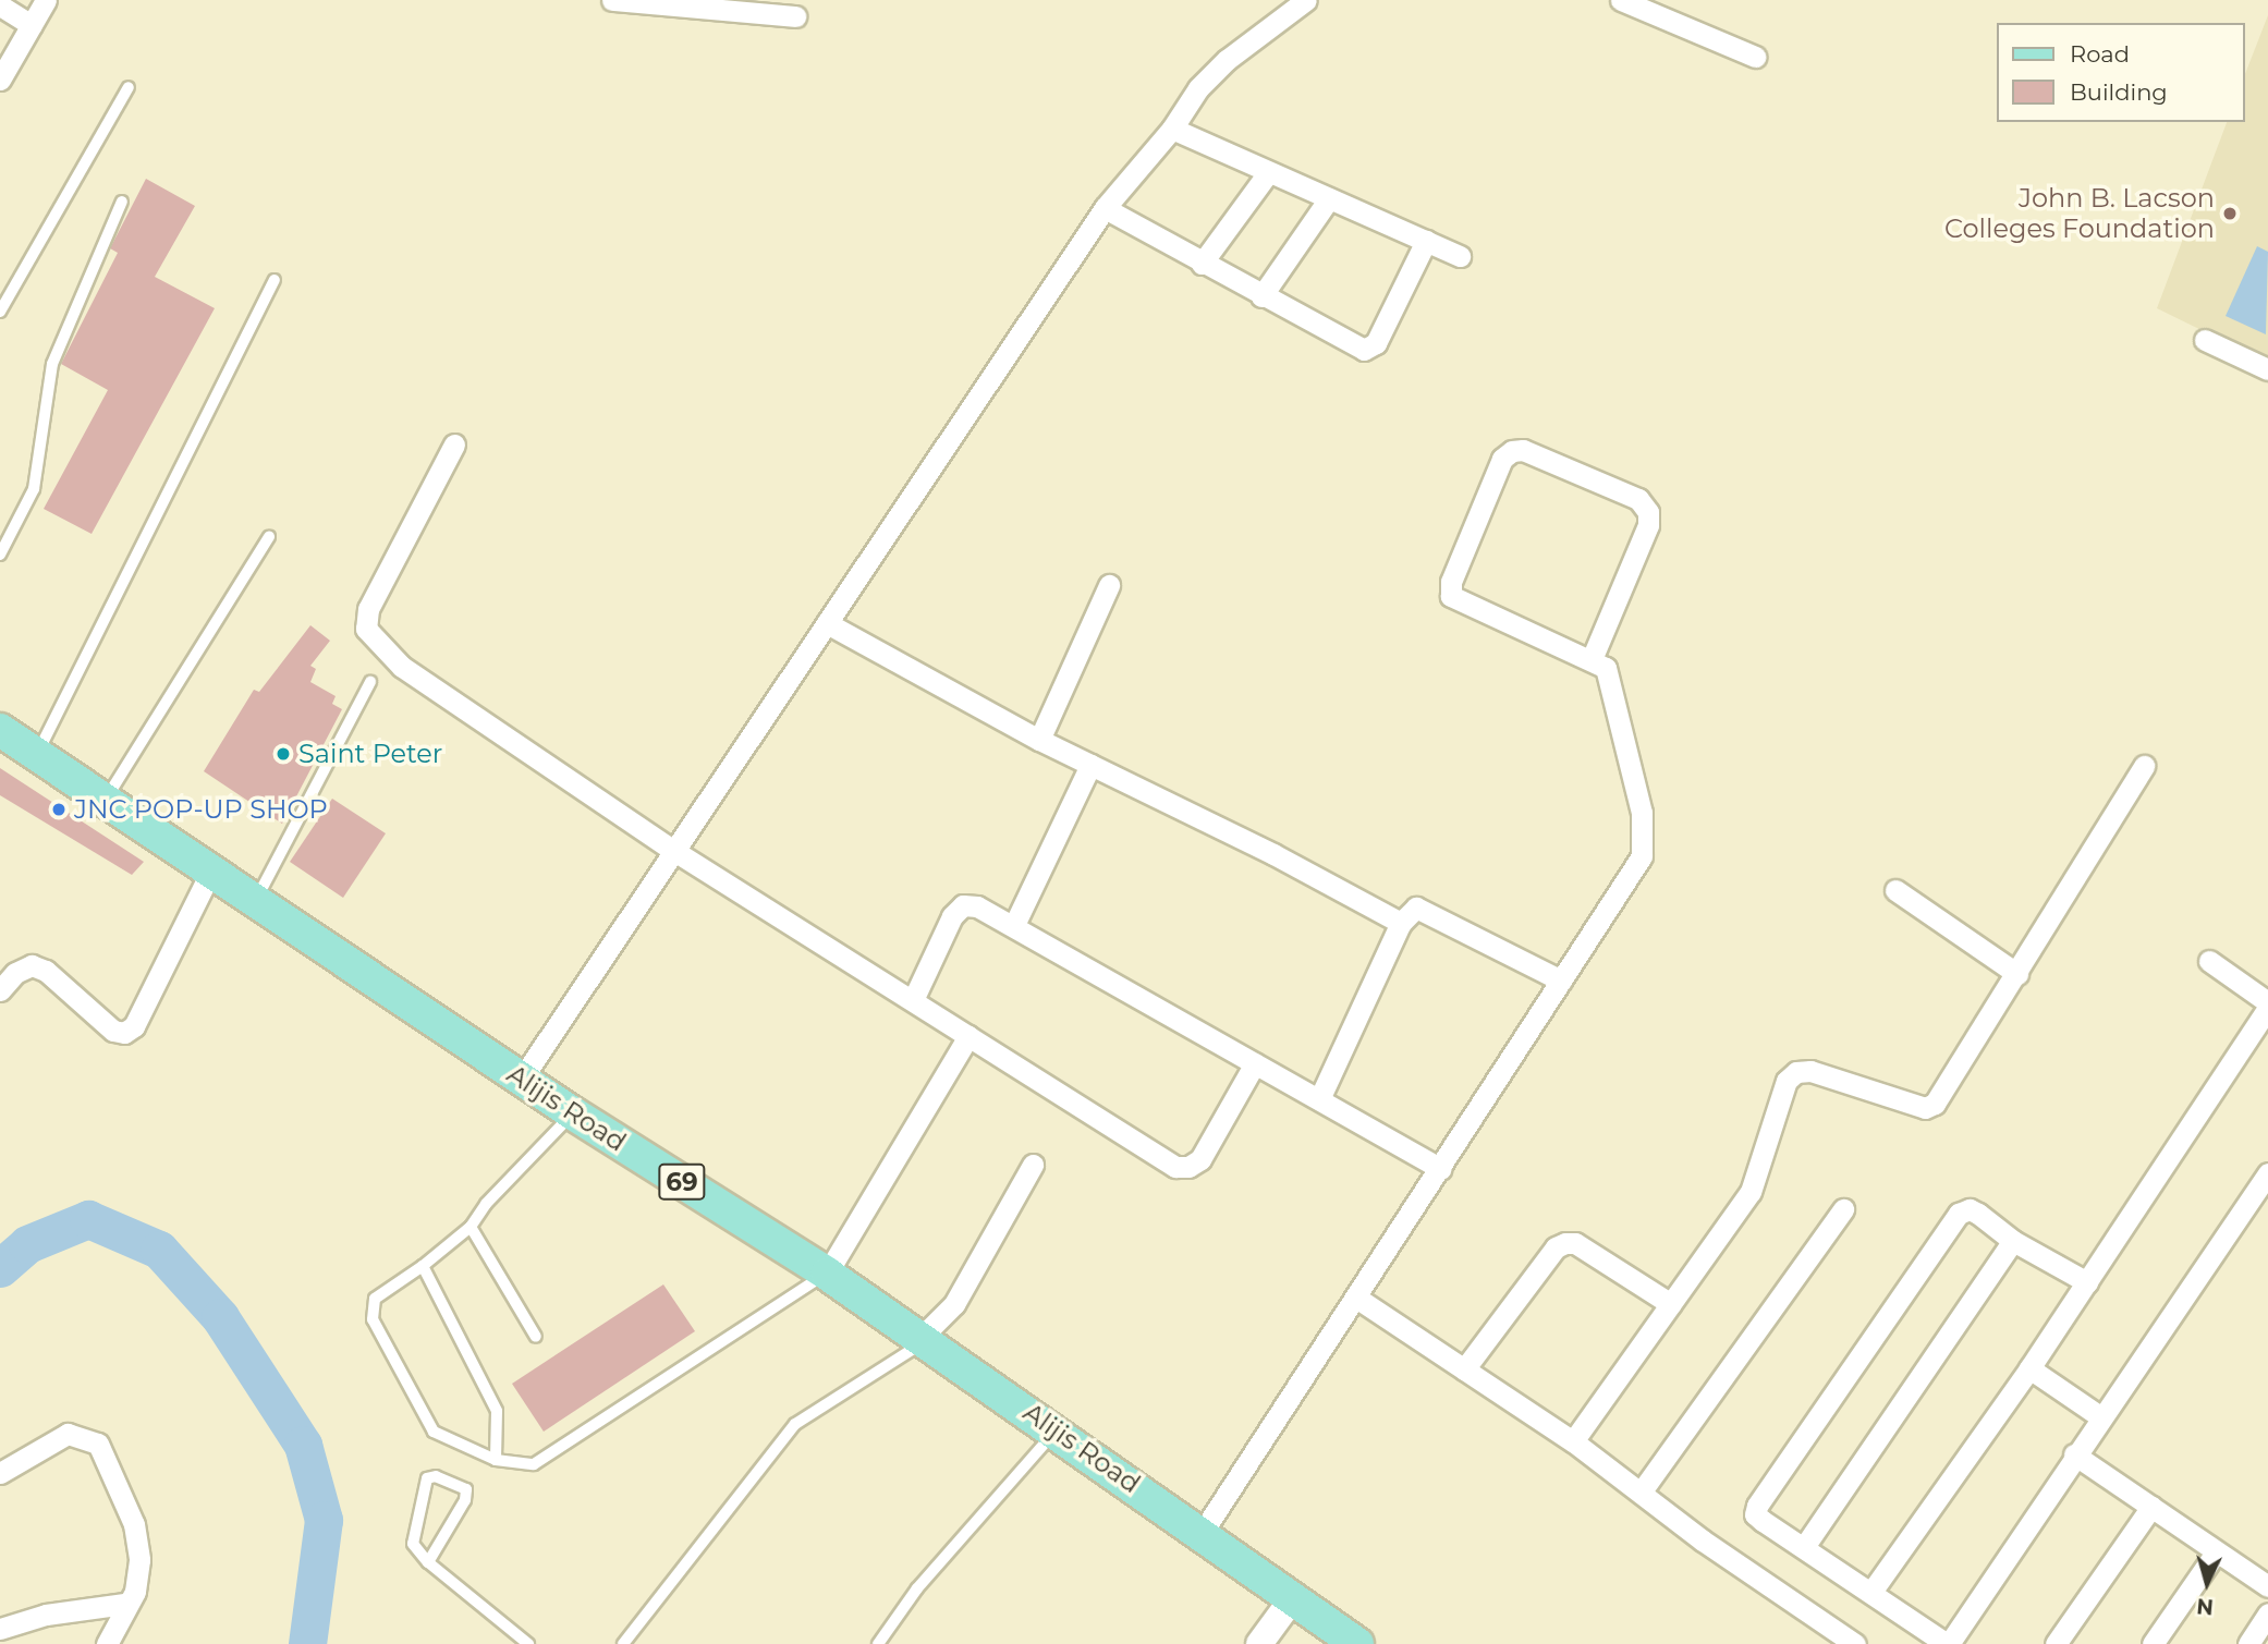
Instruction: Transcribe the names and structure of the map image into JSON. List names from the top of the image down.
{
  "streets": {
    "main road": ["Alijis Road", "69"]
  },
  "places": ["John B. Lacson Colleges Foundation", "Saint Peter", "JNC POP-UP SHOP"],
  "legend": ["Road", "Building"],
  "north": "bottom"
}
